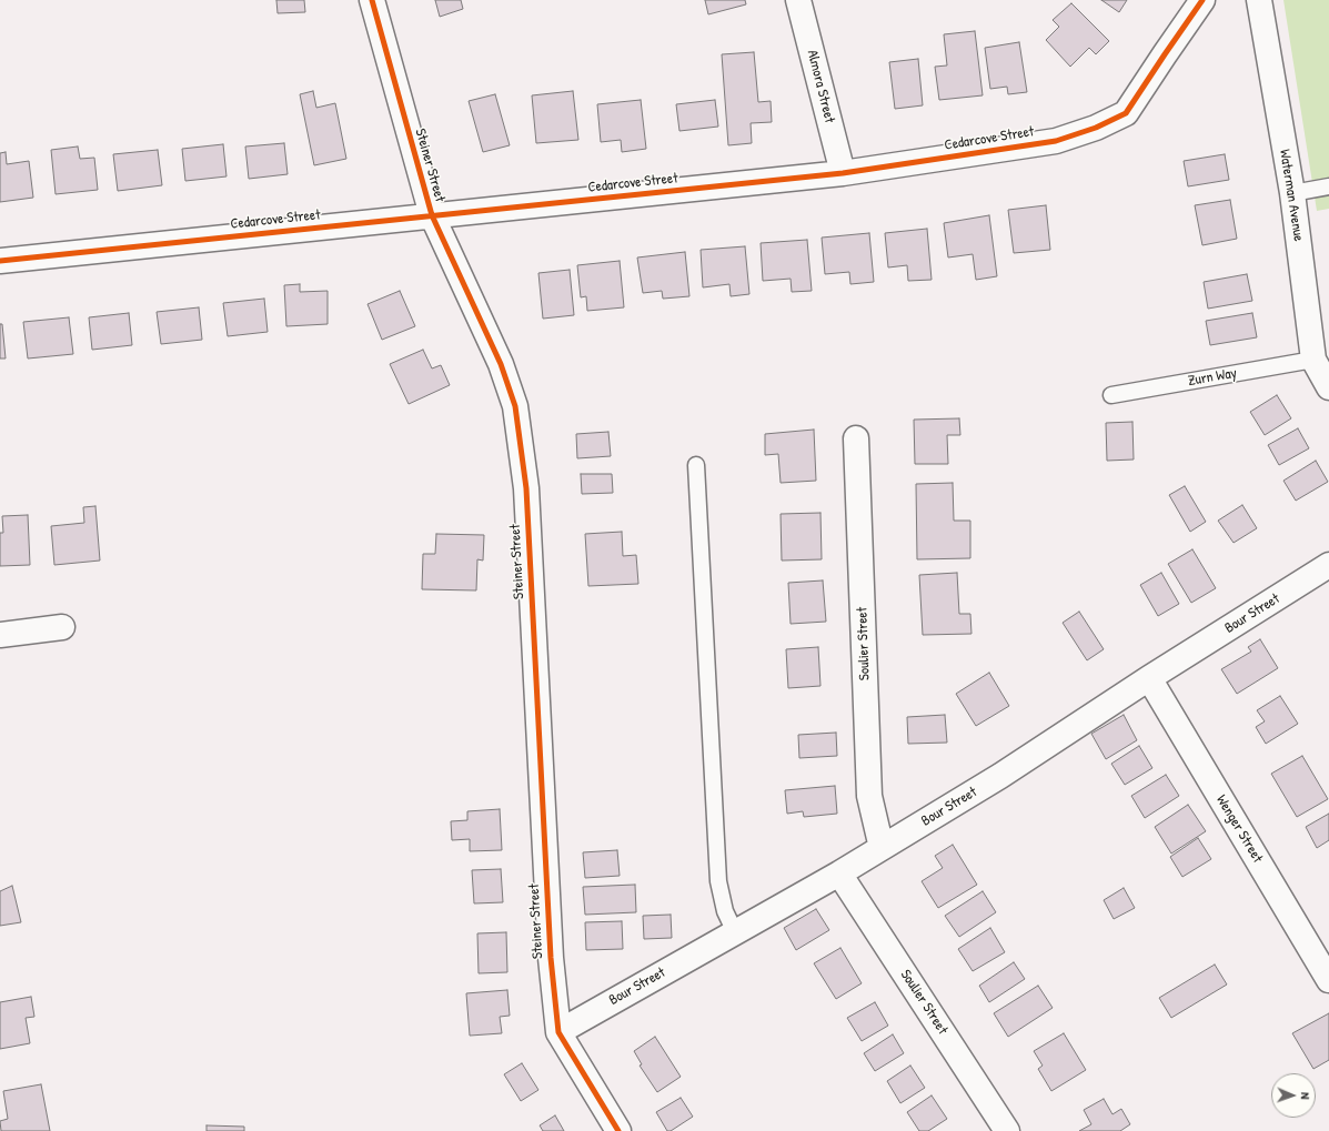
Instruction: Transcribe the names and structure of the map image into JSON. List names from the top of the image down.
{
  "streets": {
    "street": [
      "Almora Street",
      "Cedarcove Street",
      "Steiner Street",
      "Waterman Avenue",
      "Bour Street",
      "Soulier Street",
      "Wenger Street"
    ],
    "lane": ["Zurn Way"]
  },
  "crossings": [
    ["Almora Street", "Cedarcove Street"],
    ["Cedarcove Street", "Steiner Street"],
    ["Steiner Street", "Bour Street"],
    ["Waterman Avenue", "Zurn Way"],
    ["Bour Street", "Soulier Street"],
    ["Bour Street", "Wenger Street"]
  ],
  "north": "right"
}
